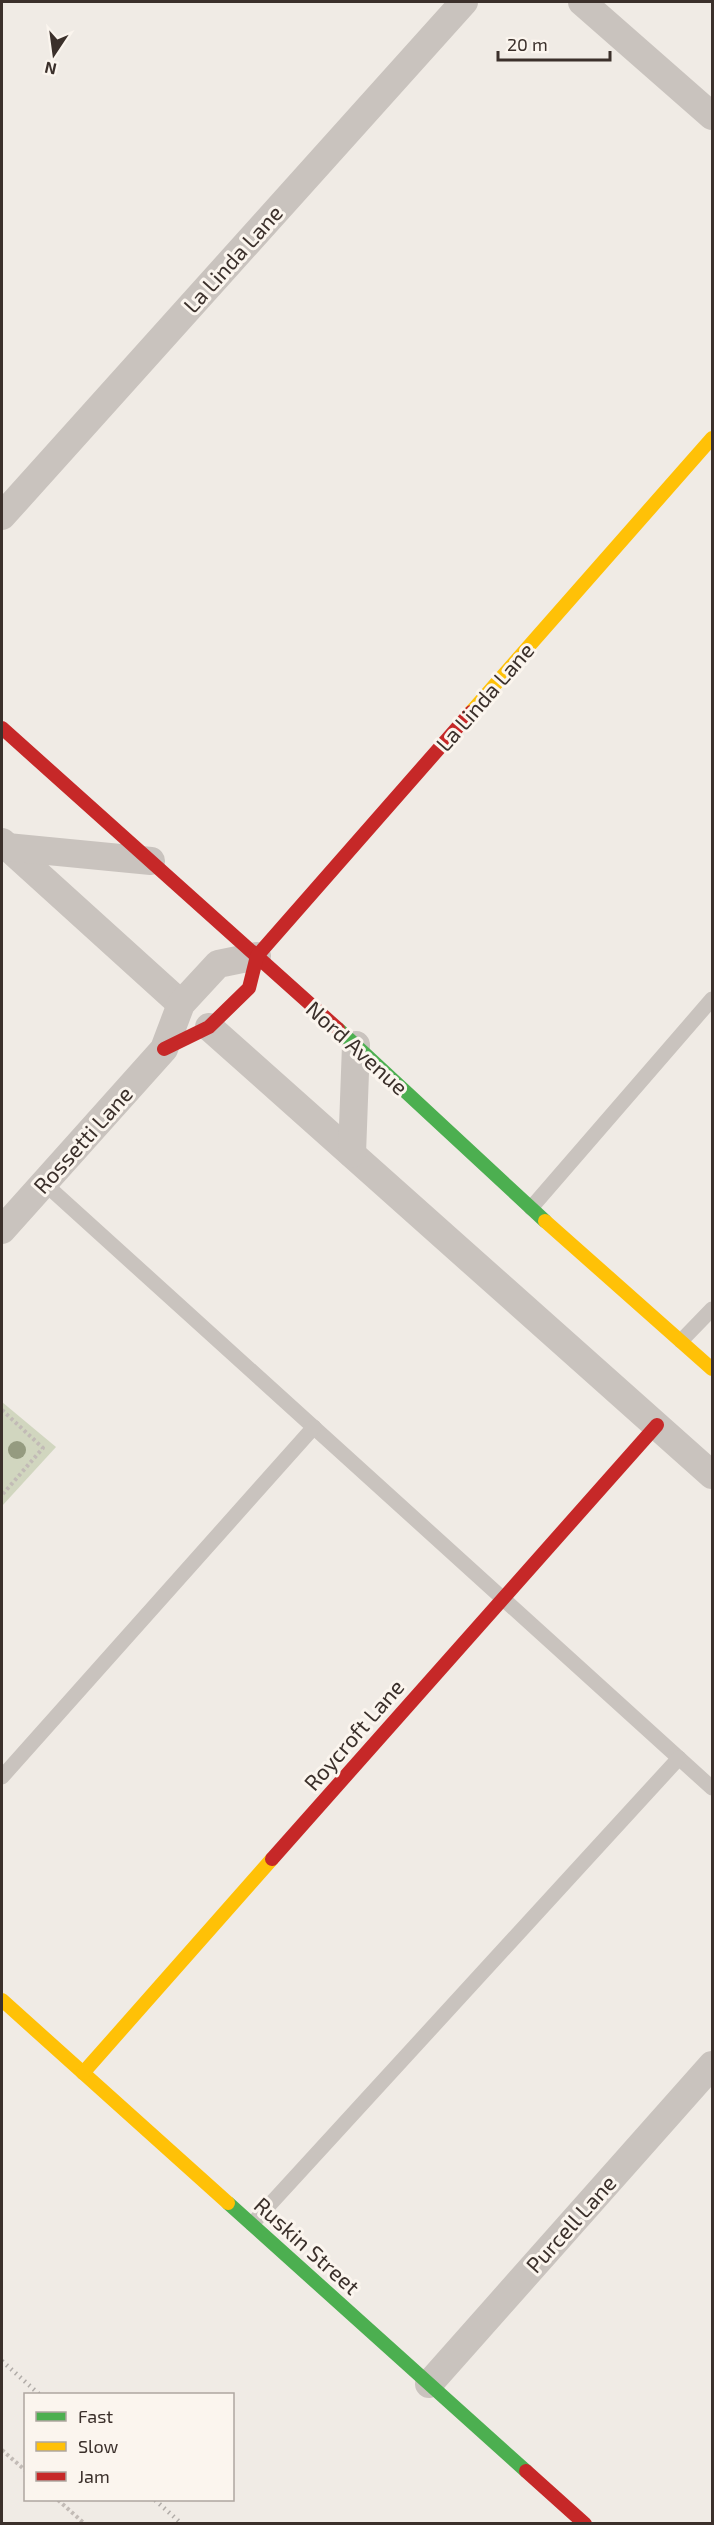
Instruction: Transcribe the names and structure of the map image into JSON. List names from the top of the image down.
{
  "streets": {
    "street": [
      "La Linda Lane",
      "Nord Avenue",
      "Rossetti Lane",
      "Roycroft Lane",
      "Purcell Lane",
      "Ruskin Street"
    ]
  },
  "crossings": [
    ["La Linda Lane", "Nord Avenue"],
    ["La Linda Lane", "Rossetti Lane"],
    ["Nord Avenue", "Rossetti Lane"],
    ["Roycroft Lane", "Ruskin Street"],
    ["Purcell Lane", "Ruskin Street"]
  ],
  "legend": ["Fast", "Slow", "Jam"],
  "scale_bar": "20 m",
  "north": "bottom"
}
